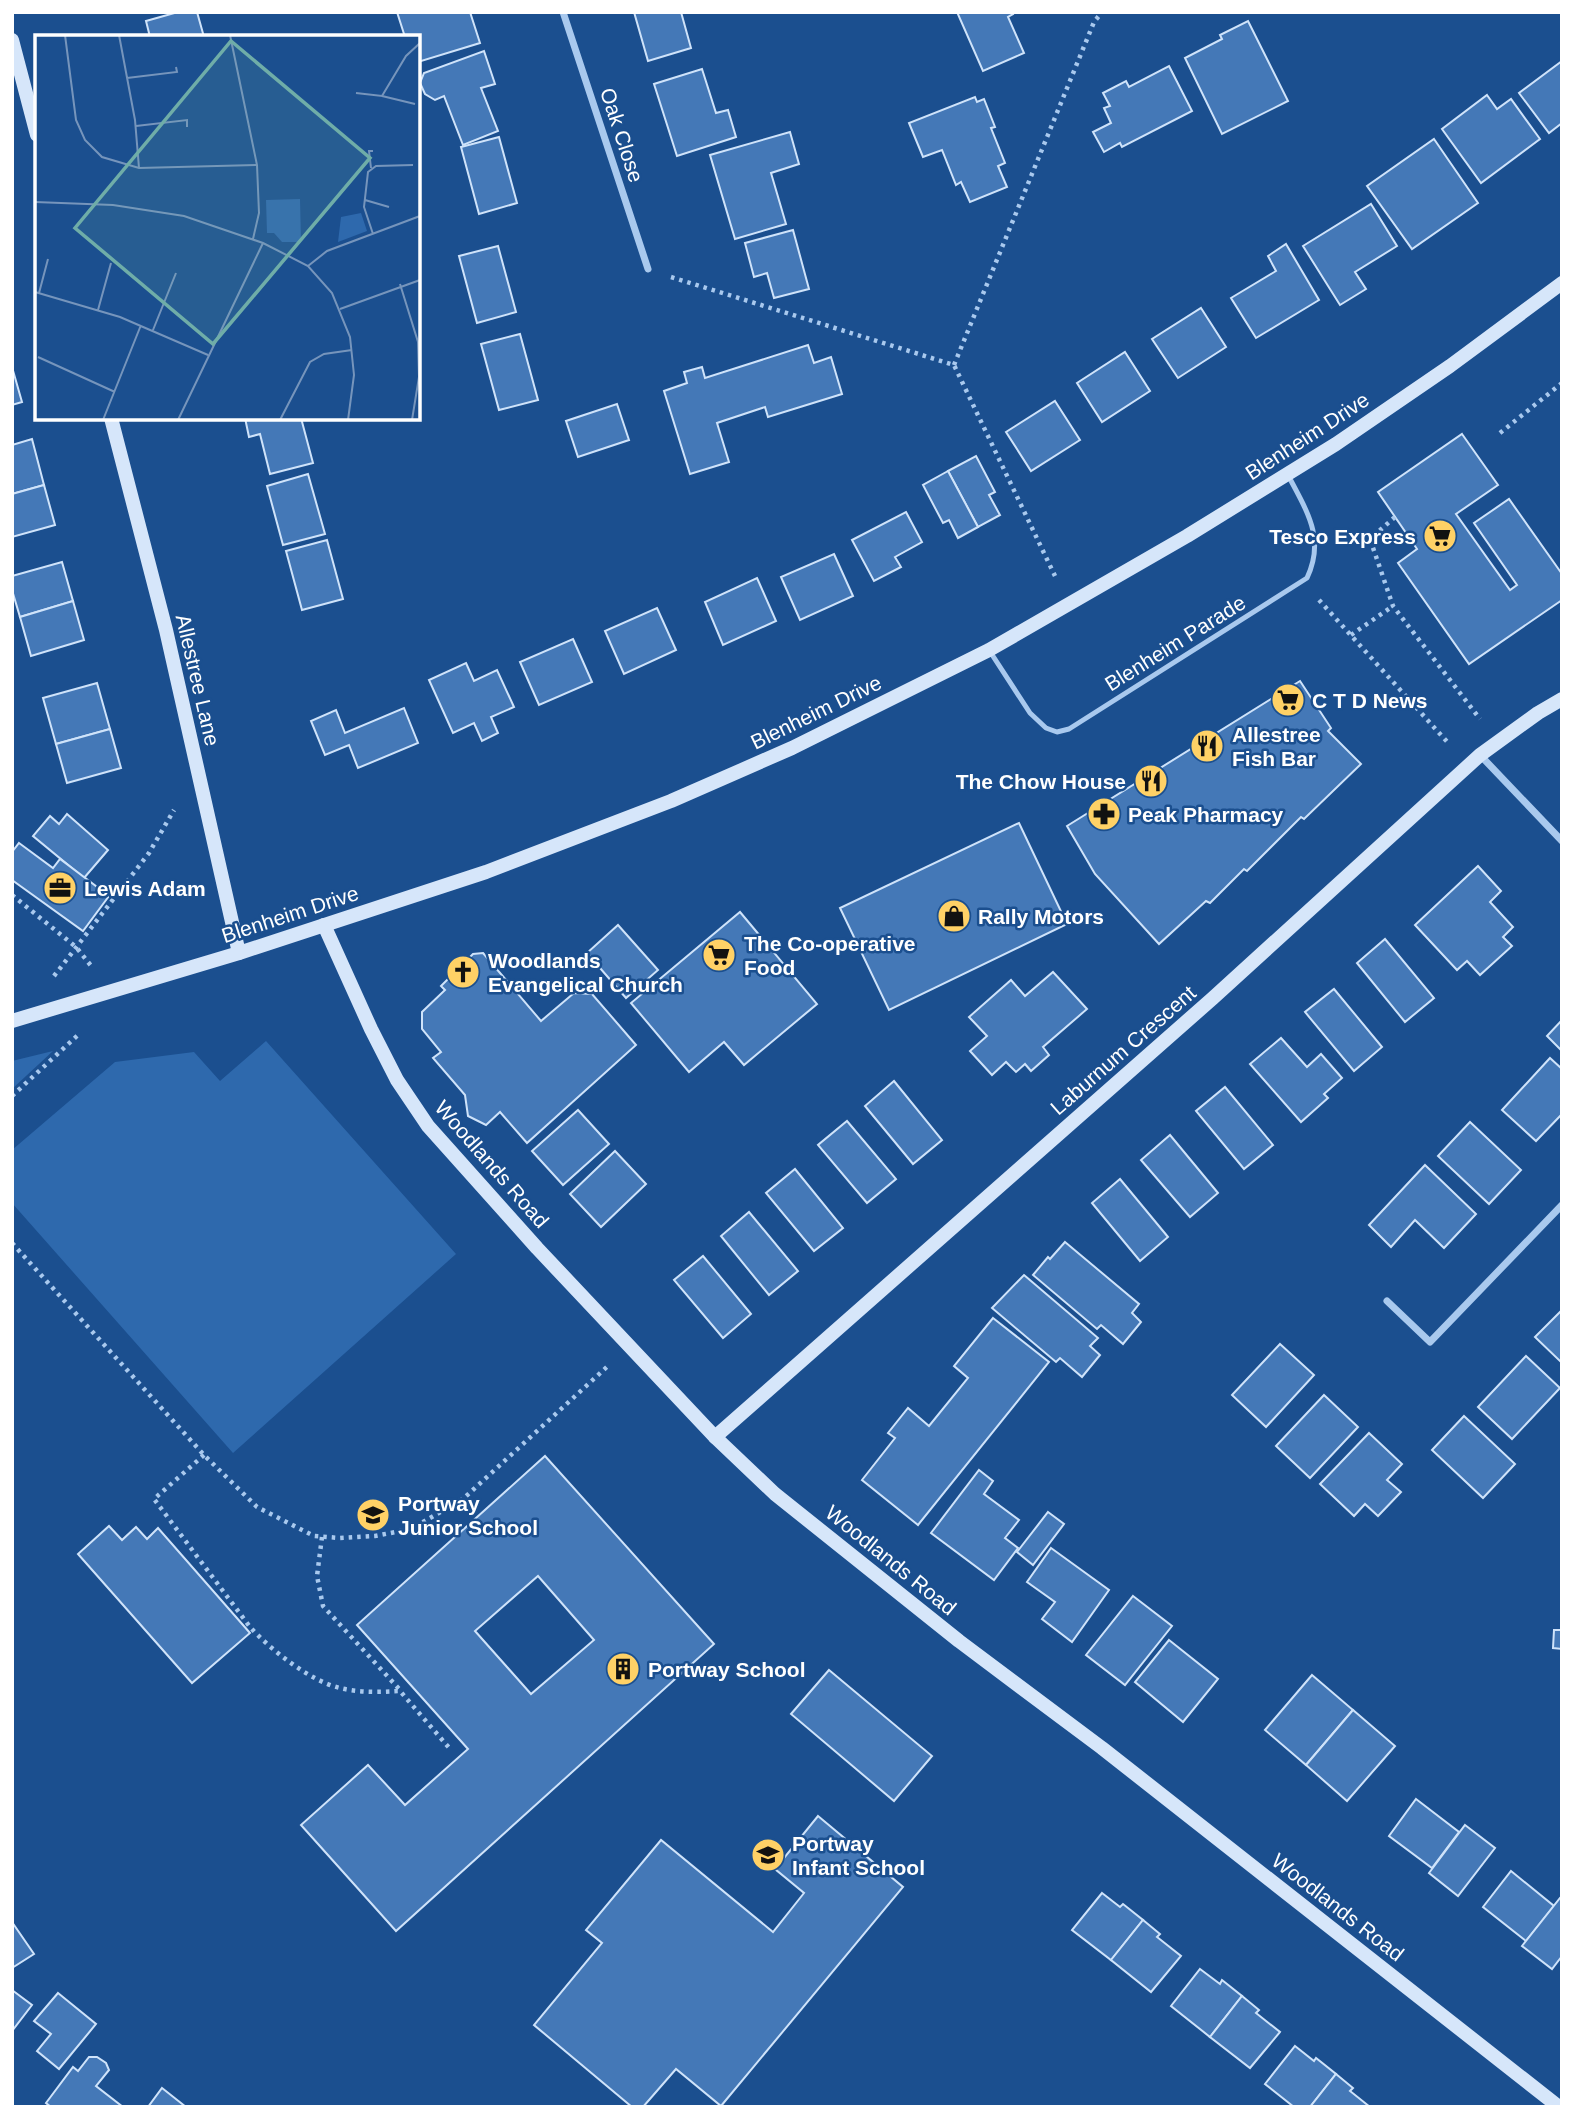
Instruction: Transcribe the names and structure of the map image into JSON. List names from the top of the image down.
{
  "streets": {
    "street": [
      "Oak Close",
      "Blenheim Drive",
      "Allestree Lane",
      "Laburnum Crescent",
      "Woodlands Road"
    ],
    "lane": ["Blenheim Parade"]
  },
  "crossings": [
    ["Blenheim Drive", "Blenheim Parade"],
    ["Blenheim Drive", "Allestree Lane"],
    ["Blenheim Drive", "Woodlands Road"],
    ["Laburnum Crescent", "Woodlands Road"]
  ],
  "places": {
    "supermarket": ["Tesco Express", "C T D News", "The Co-operative Food"],
    "restaurant": ["Allestree Fish Bar", "The Chow House"],
    "pharmacy": ["Peak Pharmacy"],
    "office": ["Lewis Adam"],
    "shop": ["Rally Motors"],
    "church": ["Woodlands Evangelical Church"],
    "school or university": ["Portway Junior School", "Portway Infant School"],
    "building": ["Portway School"]
  }
}
